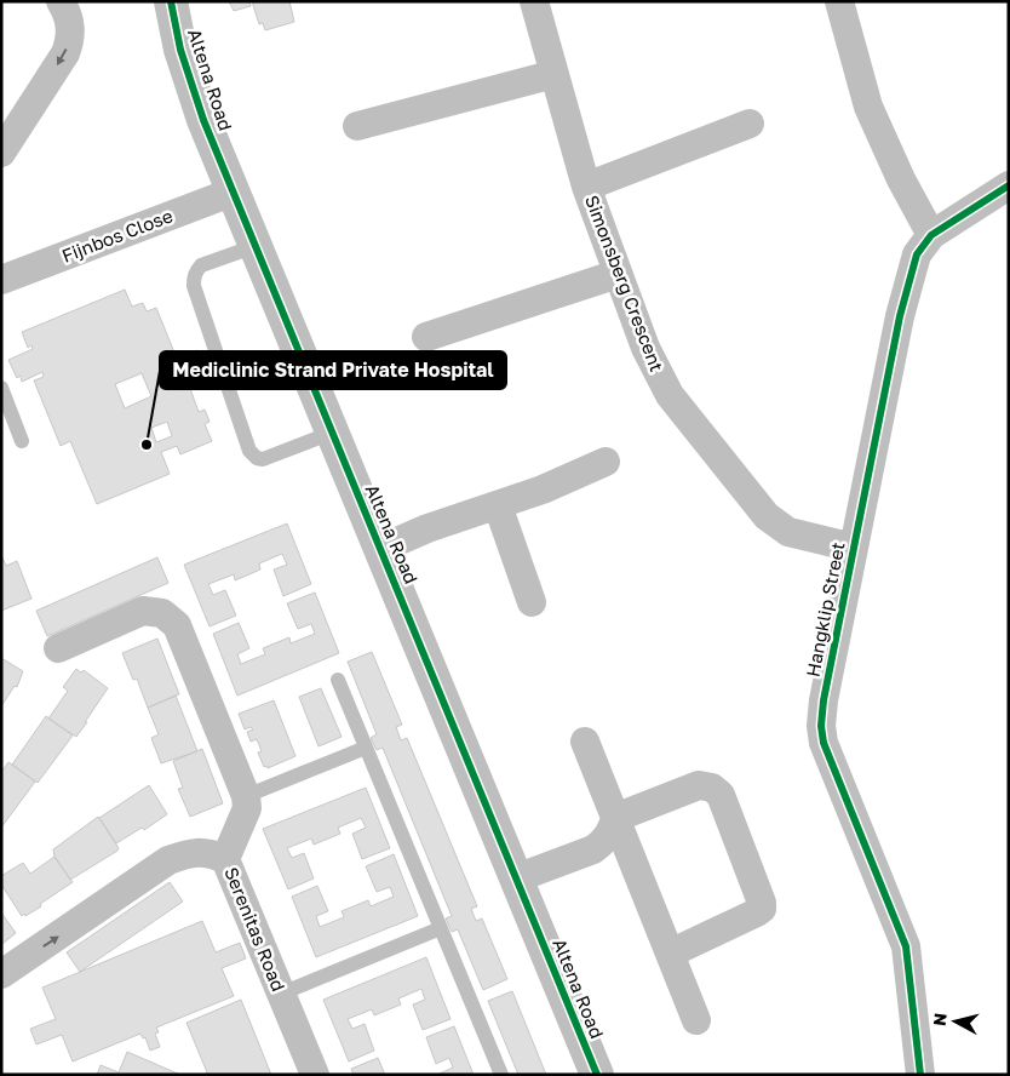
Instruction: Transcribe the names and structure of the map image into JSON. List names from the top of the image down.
{
  "streets": {
    "street": [
      "Altena Road",
      "Fijnbos Close",
      "Simonsberg Crescent",
      "Hangklip Street",
      "Serenitas Road"
    ]
  },
  "crossings": [
    ["Altena Road", "Fijnbos Close"],
    ["Simonsberg Crescent", "Hangklip Street"]
  ],
  "one_way": ["Serenitas Road"],
  "places": ["Mediclinic Strand Private Hospital"],
  "north": "left"
}
